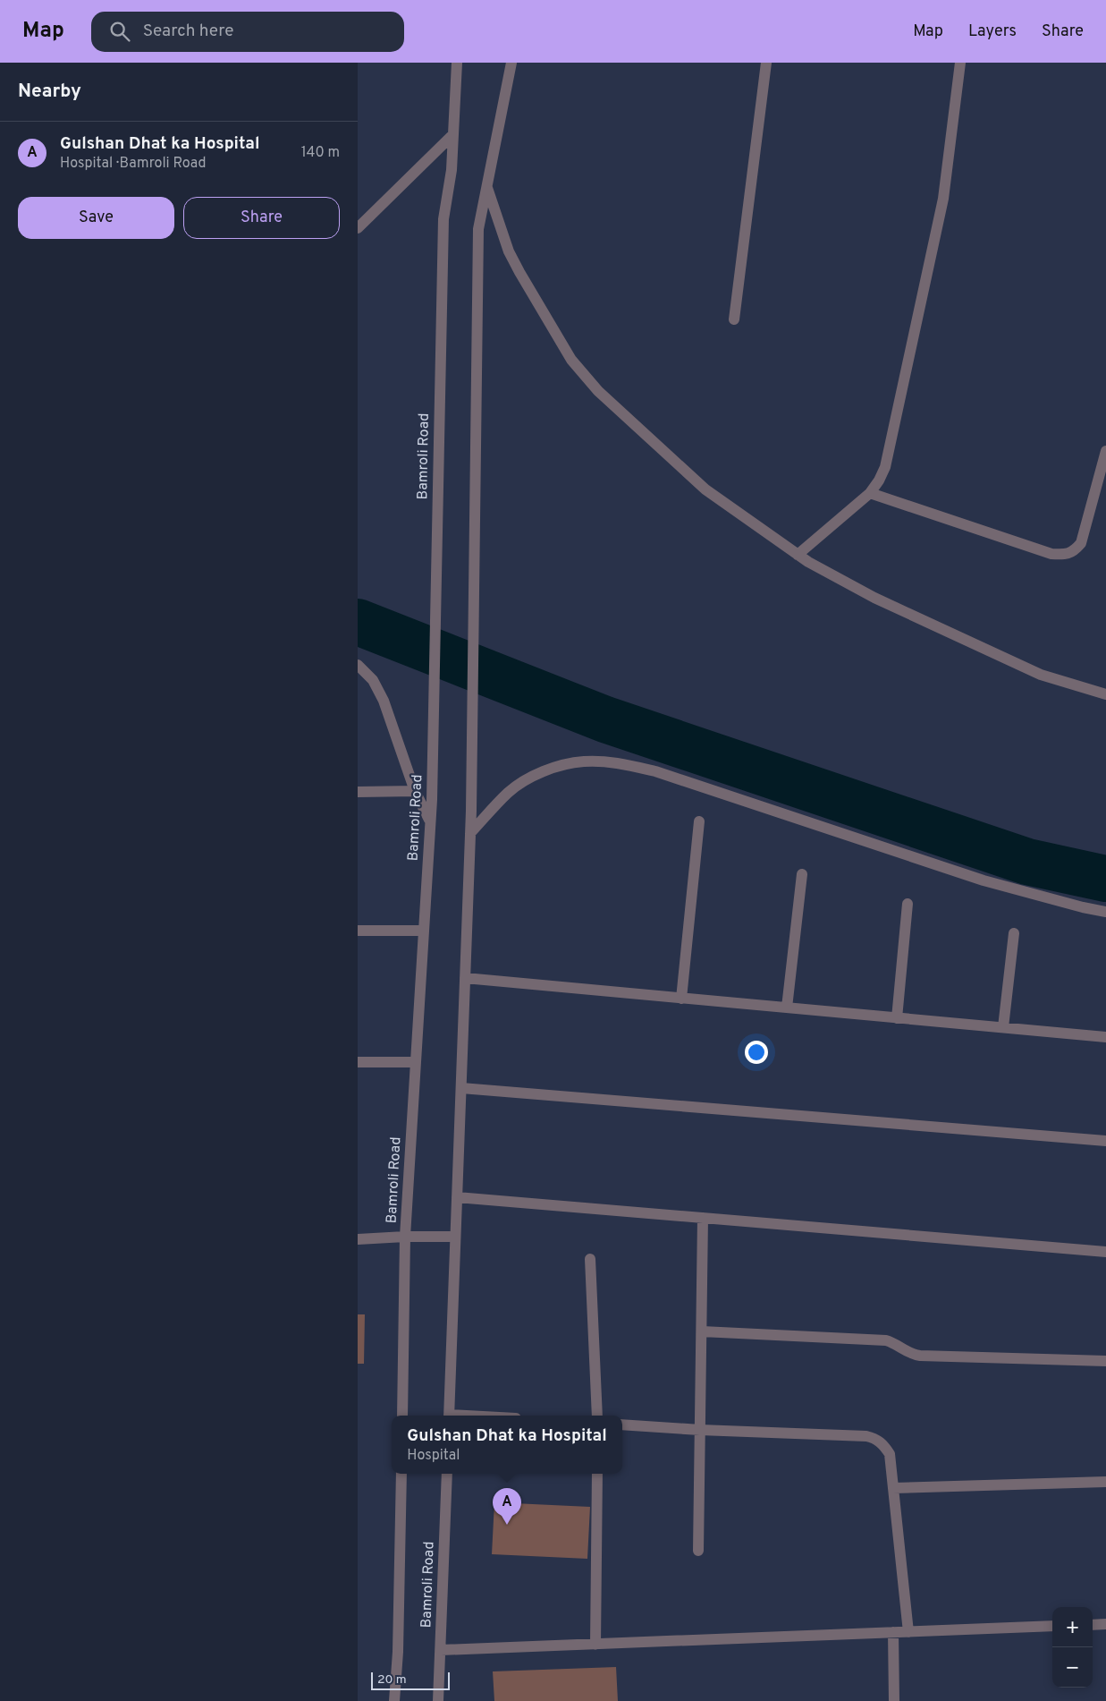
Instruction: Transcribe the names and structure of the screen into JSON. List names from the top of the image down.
{
  "streets": {
    "street": ["Bamroli Road"]
  },
  "scale_bar": "20 m",
  "page": {
    "header": "Map",
    "search": "Search here",
    "nav": ["Map", "Layers", "Share"],
    "heading": "Nearby",
    "list": [
      {
        "mark": "A",
        "name": "Gulshan Dhat ka Hospital",
        "note": "Hospital · Bamroli Road",
        "value": "140 m"
      }
    ],
    "buttons": ["Save", "Share"],
    "popup": ["Gulshan Dhat ka Hospital", "Hospital"],
    "pins": "A",
    "map_buttons": ["+", "−"],
    "scale": "20 m"
  }
}
